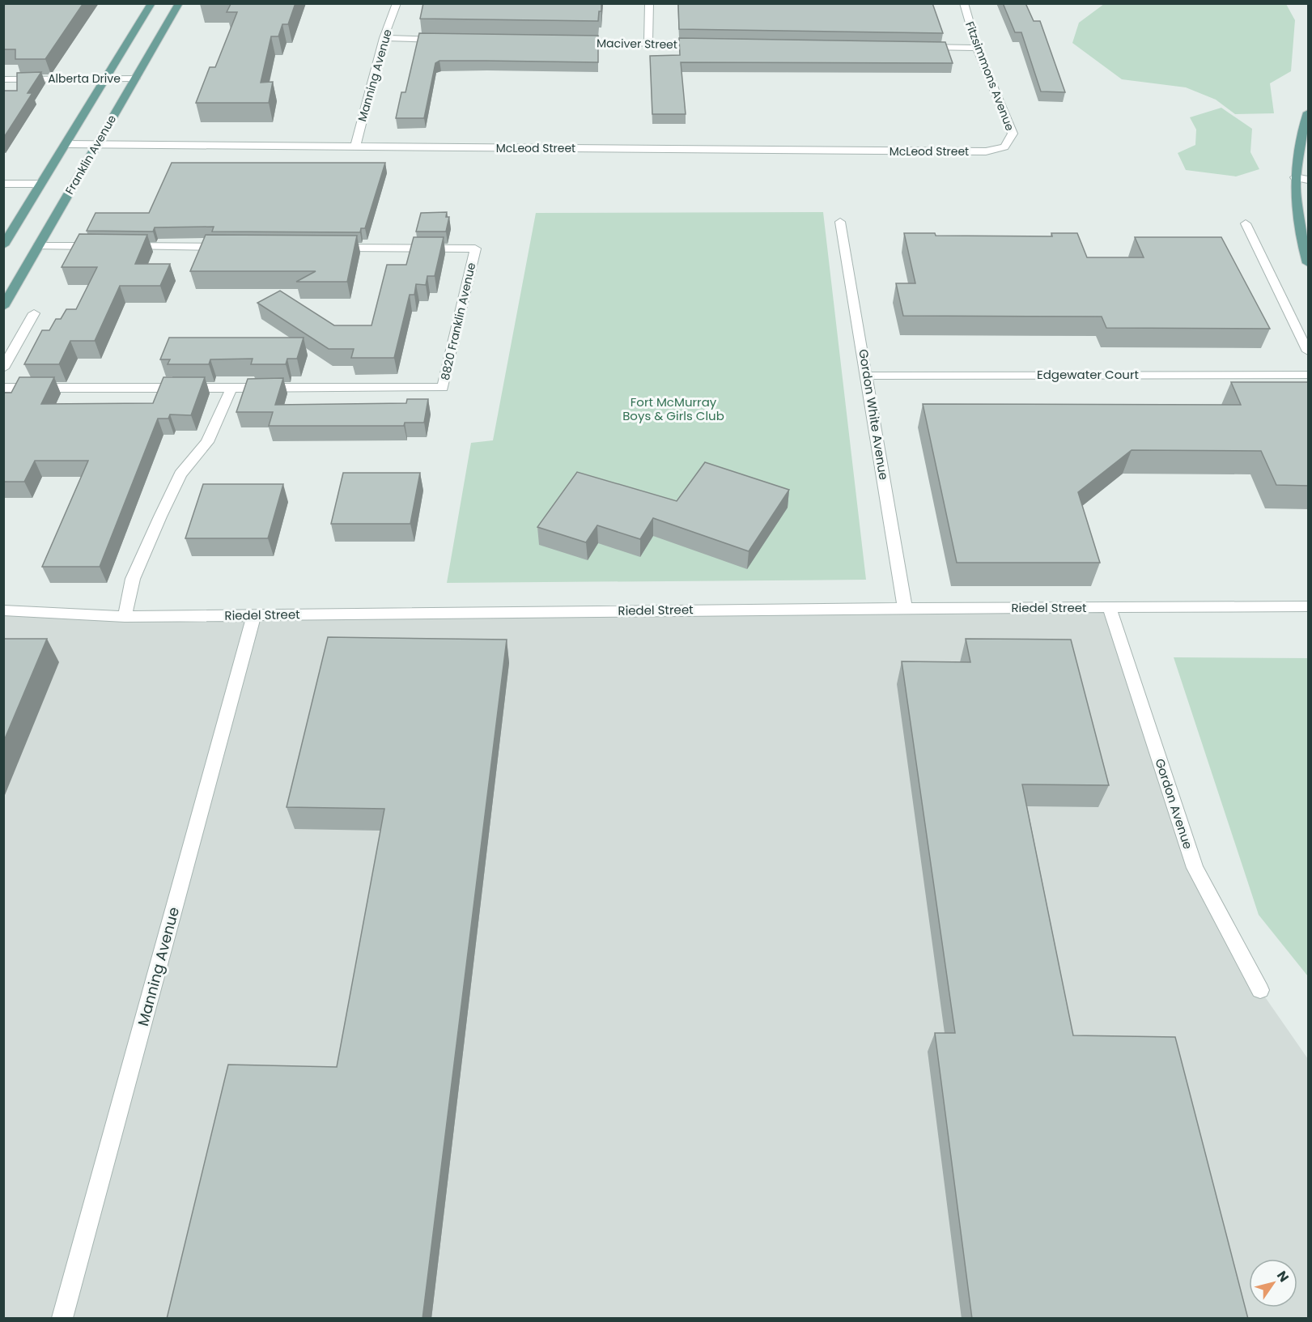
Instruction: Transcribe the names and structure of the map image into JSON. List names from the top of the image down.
{
  "streets": {
    "main road": ["Franklin Avenue"],
    "street": [
      "Maciver Street",
      "Manning Avenue",
      "Fitzsimmons Avenue",
      "Alberta Drive",
      "McLeod Street",
      "8820 Franklin Avenue",
      "Edgewater Court",
      "Gordon White Avenue",
      "Riedel Street",
      "Gordon Avenue"
    ]
  },
  "crossings": [
    ["Manning Avenue", "McLeod Street"],
    ["Manning Avenue", "Riedel Street"],
    ["Fitzsimmons Avenue", "McLeod Street"],
    ["Alberta Drive", "Franklin Avenue"],
    ["McLeod Street", "Franklin Avenue"],
    ["Edgewater Court", "Gordon White Avenue"],
    ["Gordon White Avenue", "Riedel Street"],
    ["Riedel Street", "Gordon Avenue"]
  ],
  "parks": ["Fort McMurray Boys & Girls Club"],
  "north": "top right"
}
